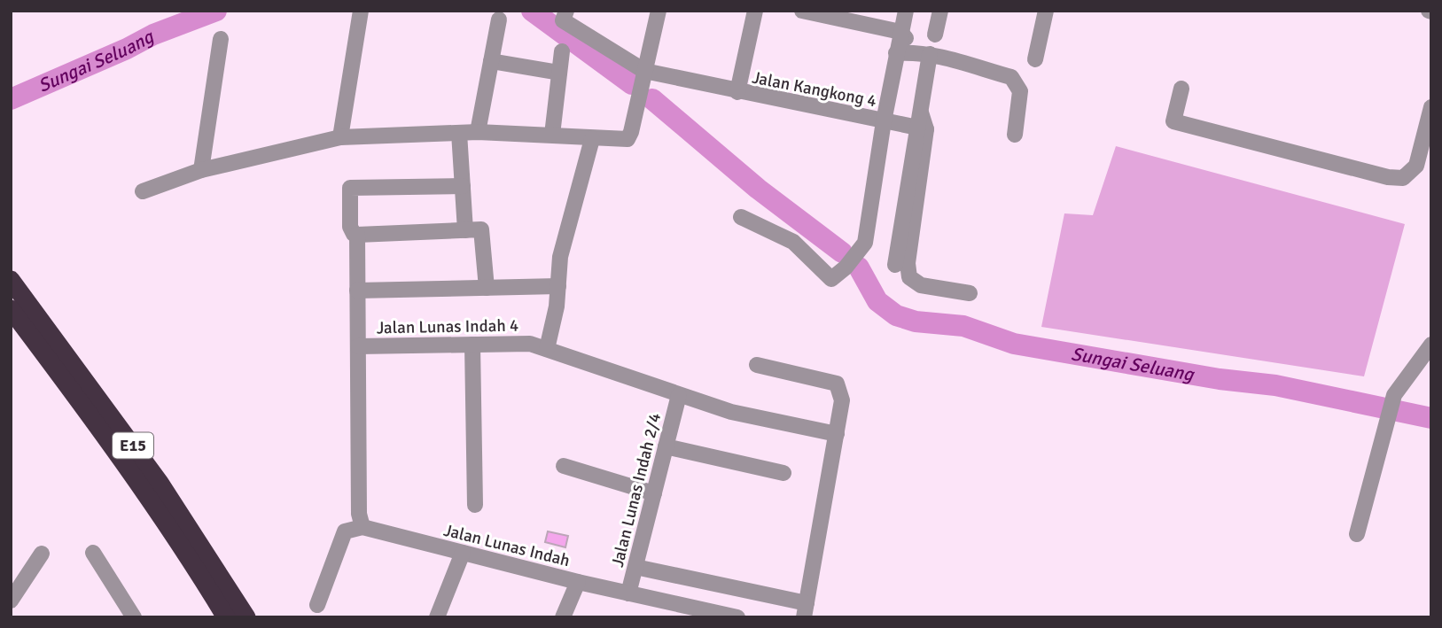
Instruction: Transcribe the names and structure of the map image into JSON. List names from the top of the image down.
{
  "streets": {
    "highway": ["E15"],
    "street": [
      "Jalan Kangkong 4",
      "Jalan Lunas Indah 4",
      "Jalan Lunas Indah 2/4",
      "Jalan Lunas Indah"
    ]
  },
  "crossings": [
    ["Jalan Lunas Indah 4", "Jalan Lunas Indah 2/4"],
    ["Jalan Lunas Indah 2/4", "Jalan Lunas Indah"]
  ],
  "water": ["Sungai Seluang"]
}
